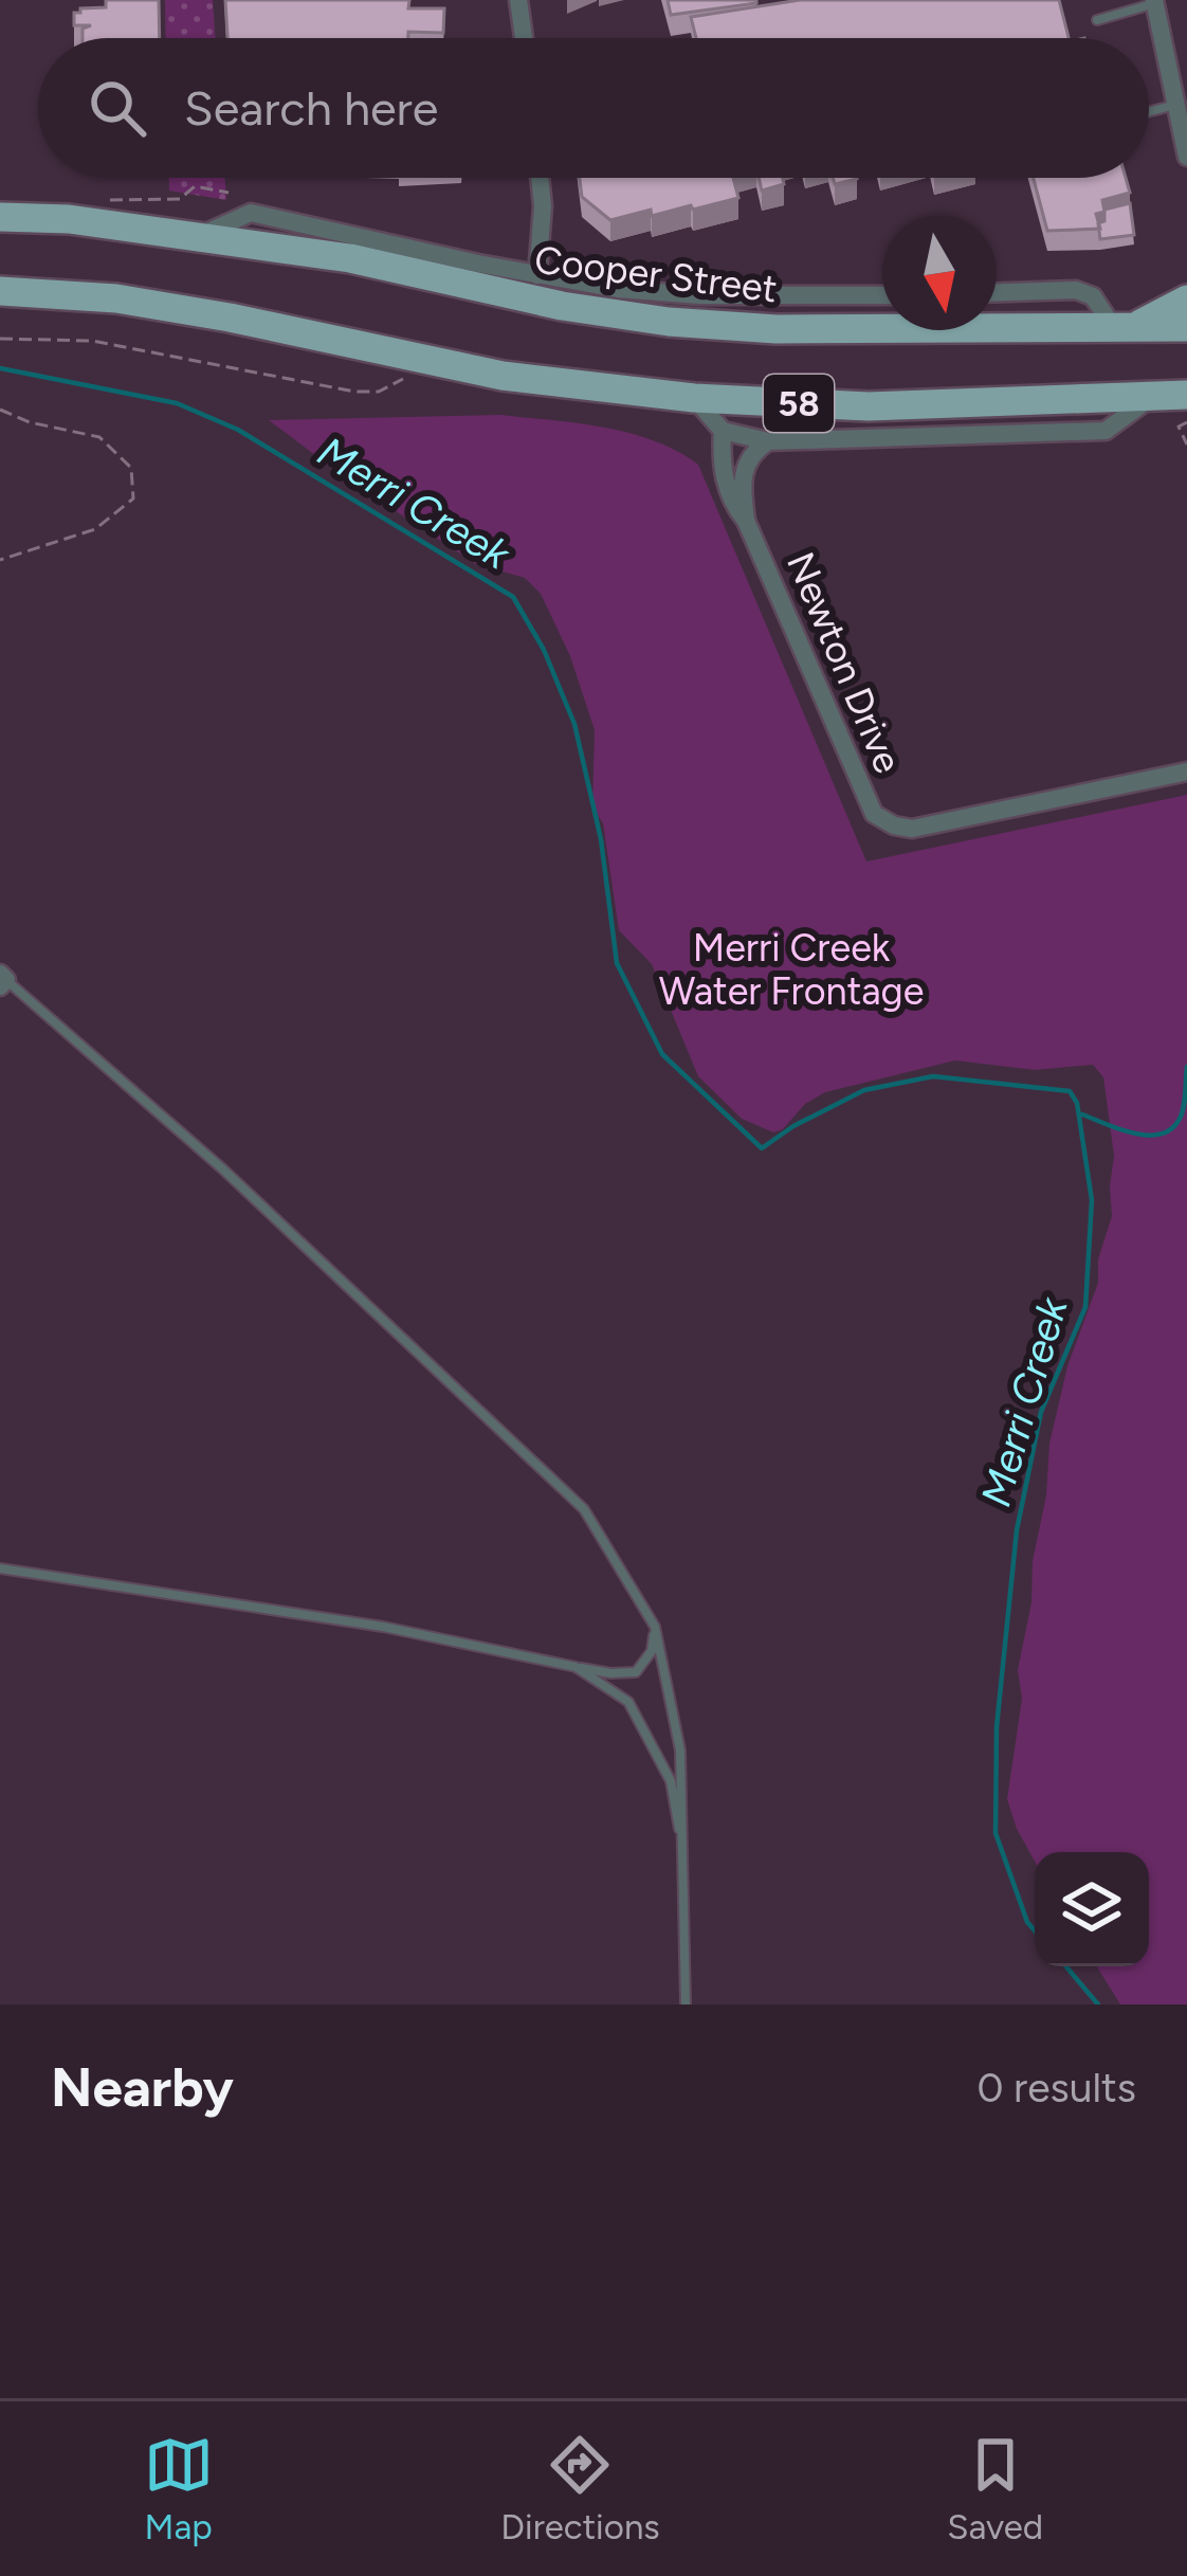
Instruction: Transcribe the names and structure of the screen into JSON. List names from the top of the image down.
{
  "streets": {
    "main road": ["Cooper Street", "58"],
    "street": ["Newton Drive"]
  },
  "water": ["Merri Creek"],
  "parks": ["Merri Creek Water Frontage"],
  "north": "bottom",
  "page": {
    "search": "Search here",
    "heading": ["Nearby", "0 results"],
    "nav": ["Map", "Directions", "Saved"]
  }
}
